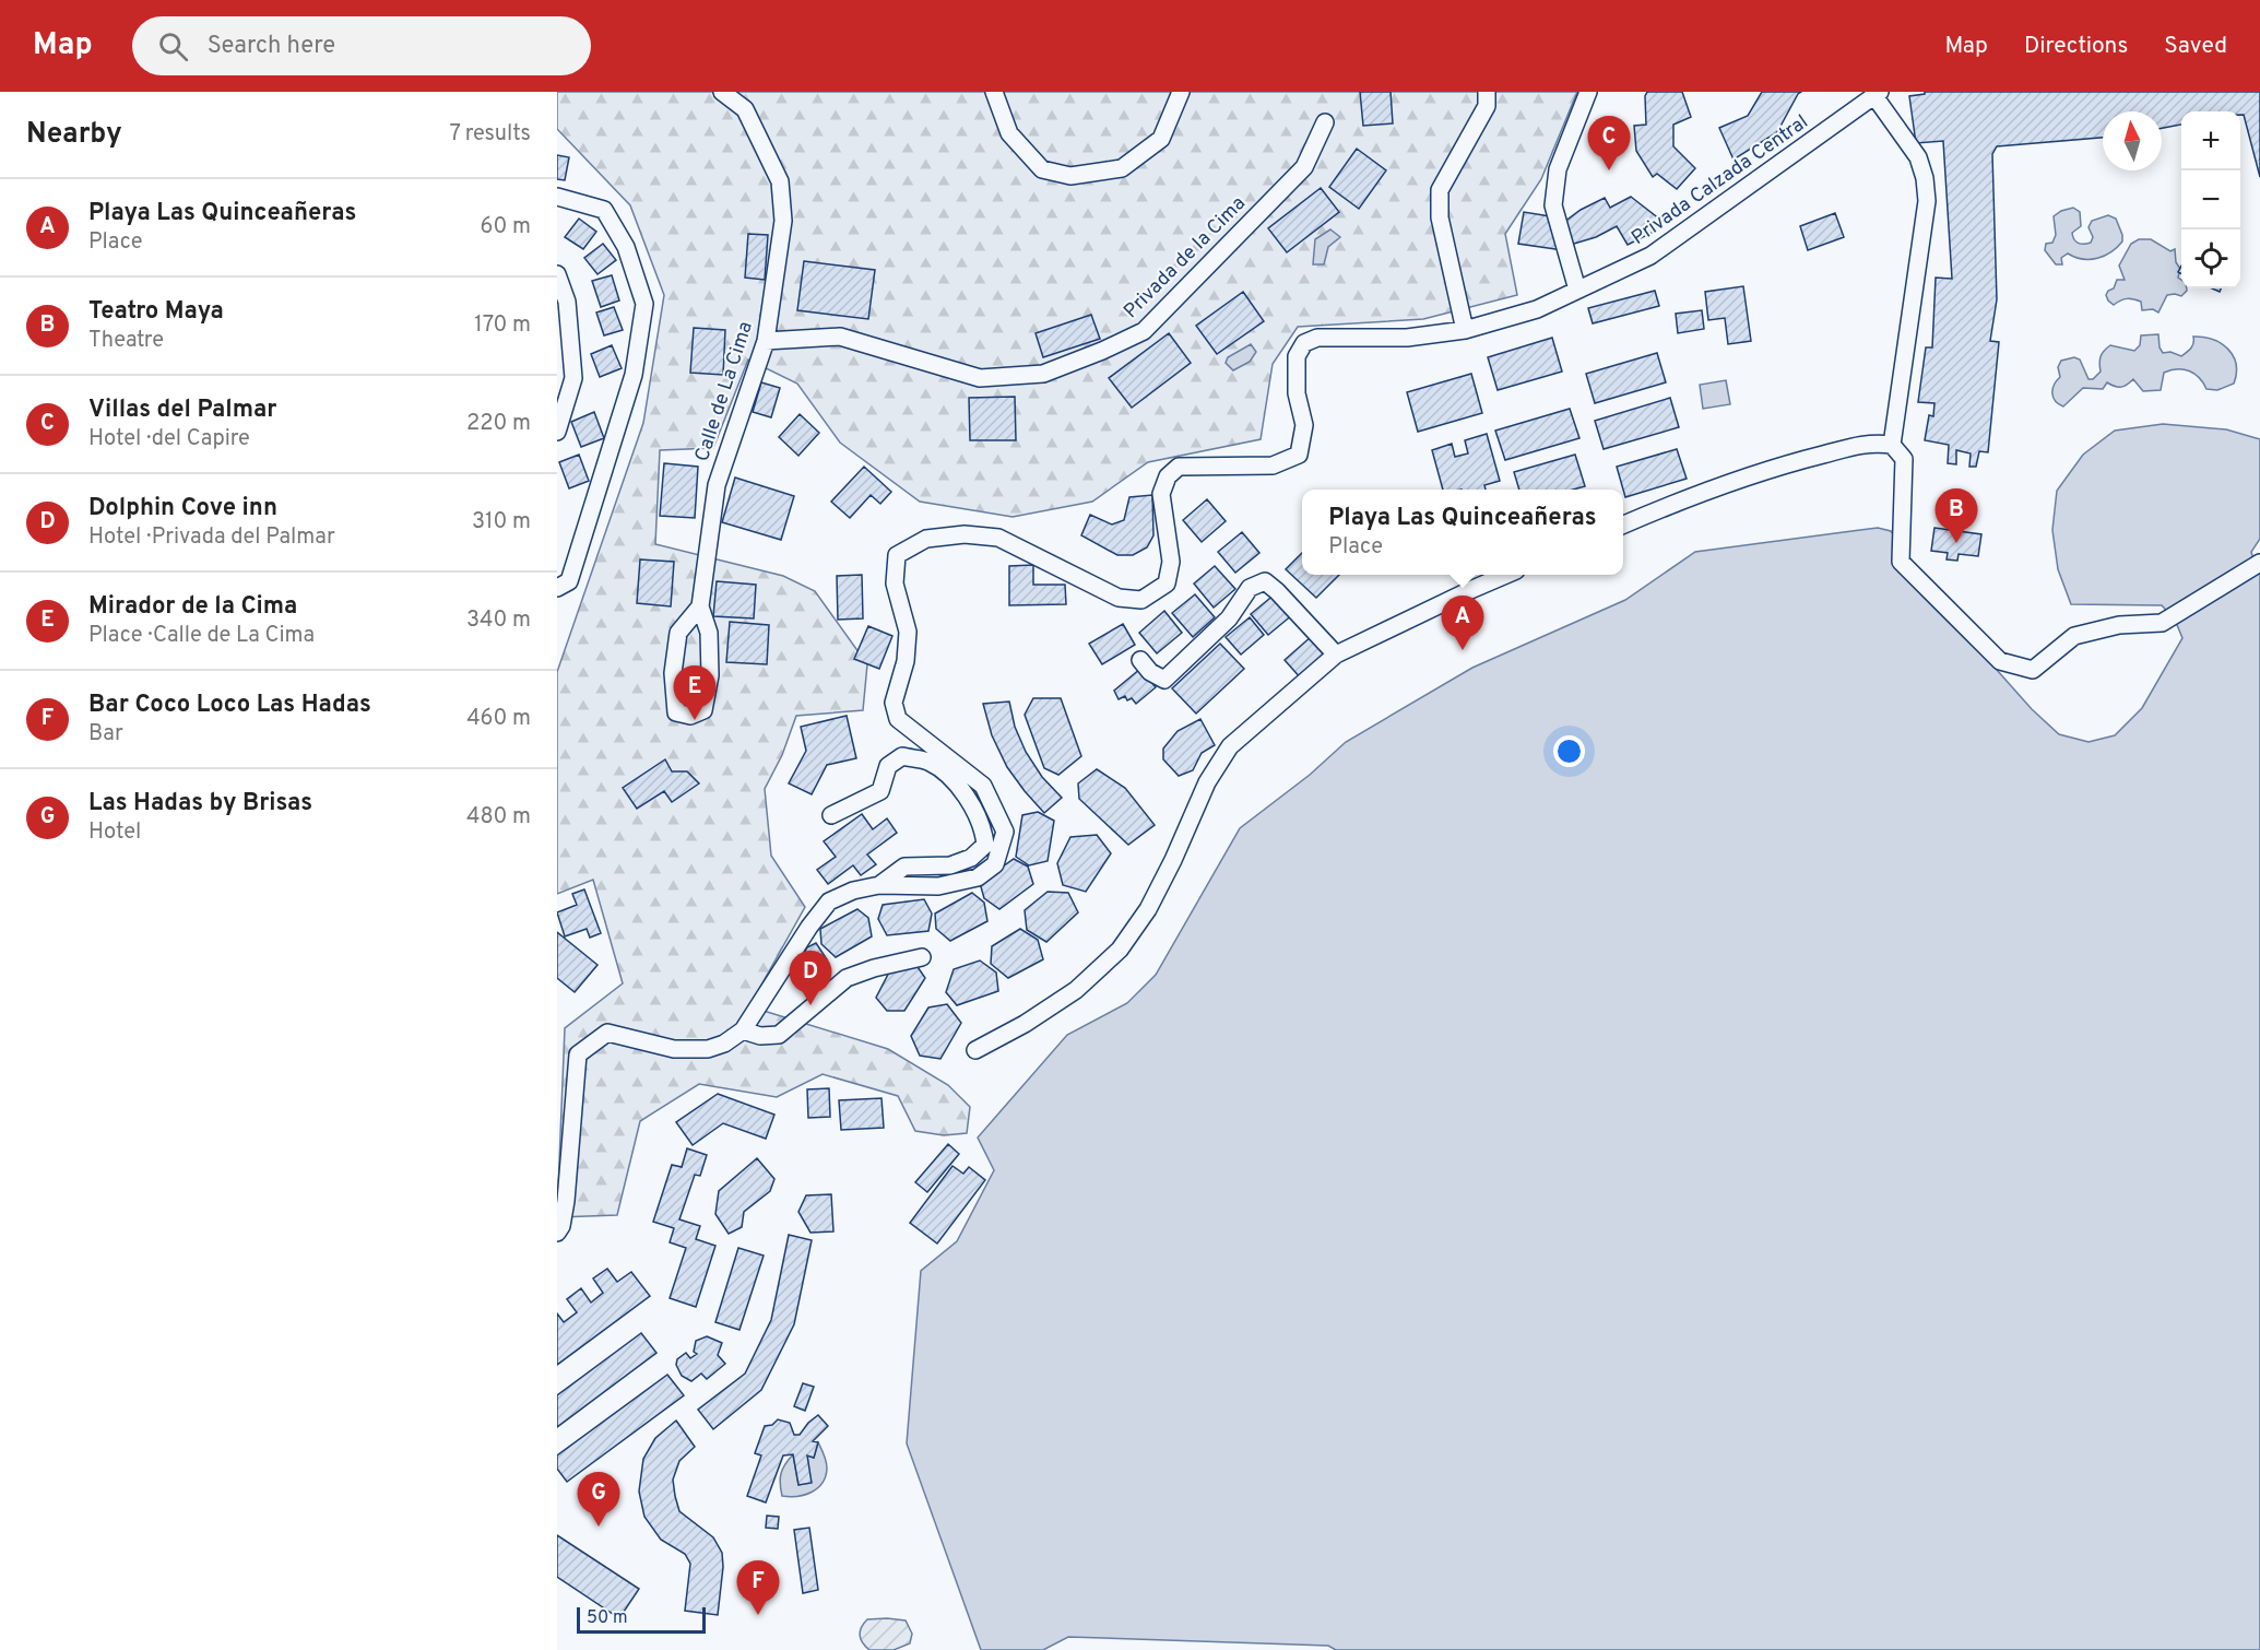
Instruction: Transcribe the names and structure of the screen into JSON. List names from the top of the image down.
{
  "streets": {
    "street": ["Privada Calzada Central", "Privada de la Cima", "Calle de La Cima"]
  },
  "crossings": [
    ["Privada de la Cima", "Calle de La Cima"]
  ],
  "scale_bar": "50 m",
  "north": "top",
  "page": {
    "header": "Map",
    "search": "Search here",
    "nav": ["Map", "Directions", "Saved"],
    "heading": ["Nearby", "7 results"],
    "map_buttons": ["+", "−"],
    "pins": [
      "C",
      "B",
      "A",
      "E",
      "D",
      "G",
      "F"
    ],
    "list": [
      {
        "mark": "A",
        "name": "Playa Las Quinceañeras",
        "note": "Place",
        "value": "60 m"
      },
      {
        "mark": "B",
        "name": "Teatro Maya",
        "note": "Theatre",
        "value": "170 m"
      },
      {
        "mark": "C",
        "name": "Villas del Palmar",
        "note": "Hotel · del Capire",
        "value": "220 m"
      },
      {
        "mark": "D",
        "name": "Dolphin Cove inn",
        "note": "Hotel · Privada del Palmar",
        "value": "310 m"
      },
      {
        "mark": "E",
        "name": "Mirador de la Cima",
        "note": "Place · Calle de La Cima",
        "value": "340 m"
      },
      {
        "mark": "F",
        "name": "Bar Coco Loco Las Hadas",
        "note": "Bar",
        "value": "460 m"
      },
      {
        "mark": "G",
        "name": "Las Hadas by Brisas",
        "note": "Hotel",
        "value": "480 m"
      }
    ],
    "popup": ["Playa Las Quinceañeras", "Place"],
    "scale": "50 m"
  }
}
